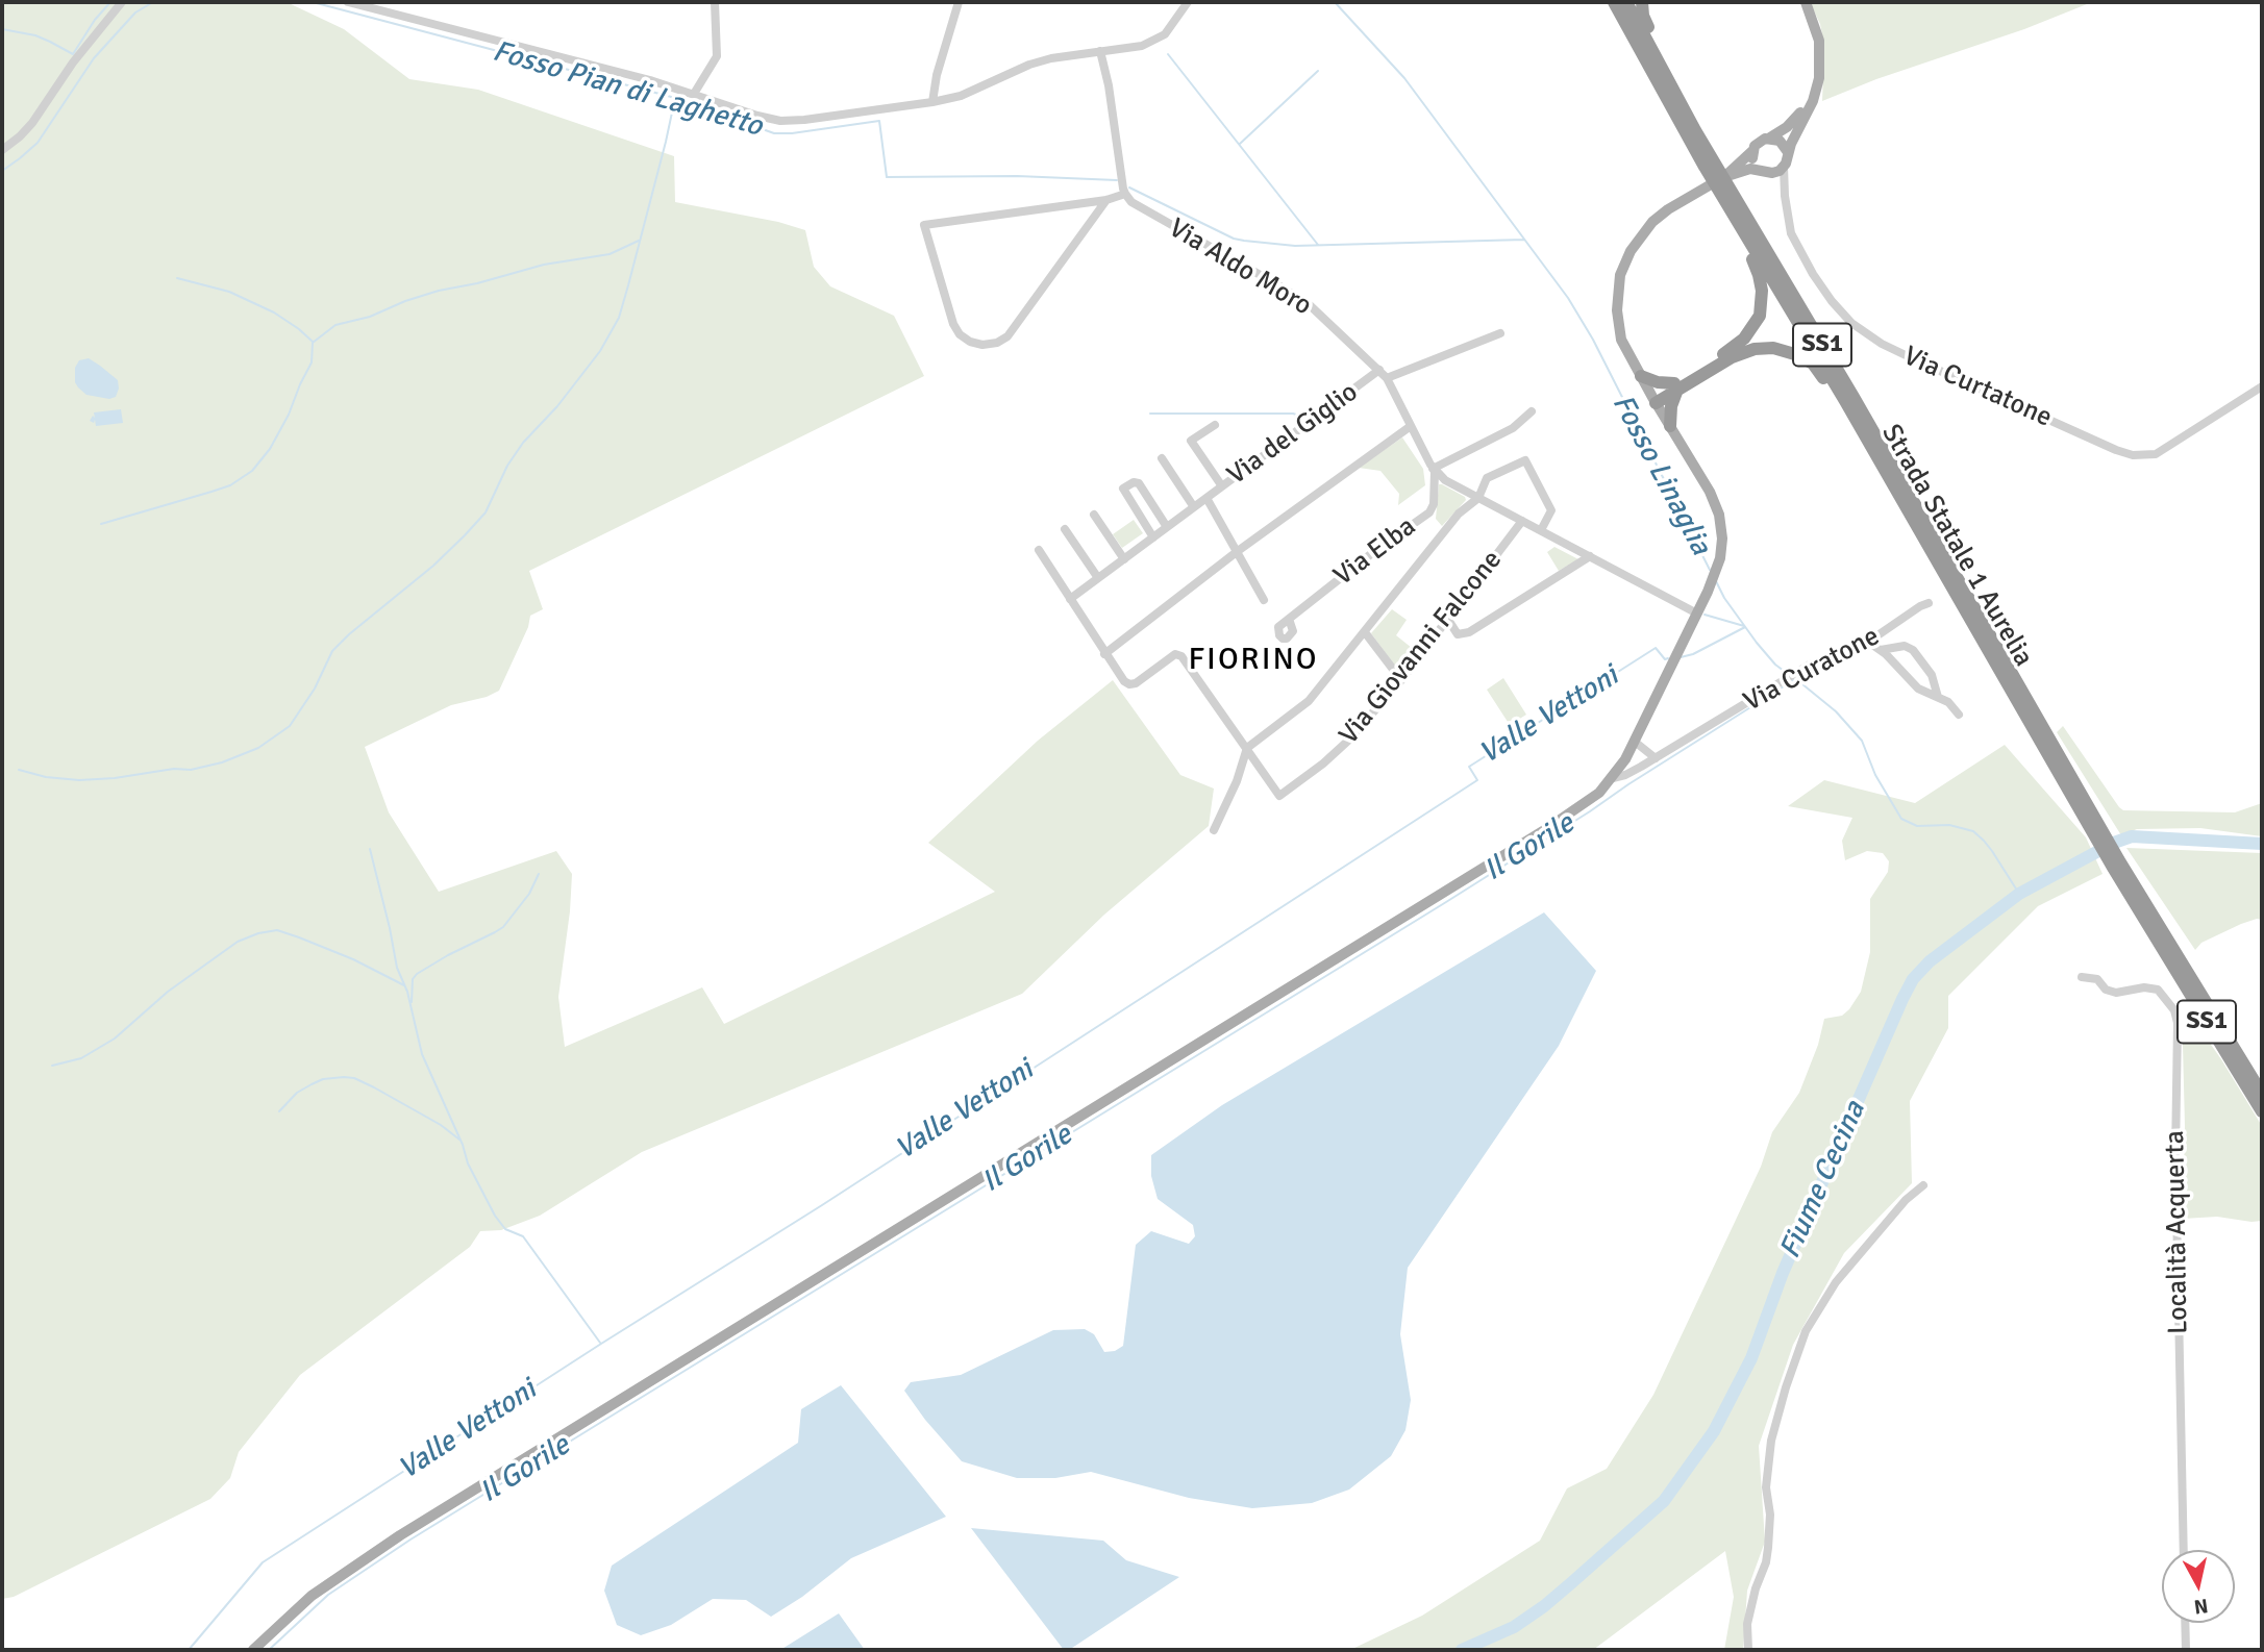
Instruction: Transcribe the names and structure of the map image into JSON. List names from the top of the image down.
{
  "streets": {
    "highway": ["SS1", "Strada Statale 1 Aurelia"],
    "street": [
      "Via Aldo Moro",
      "Via Curtatone",
      "Via del Giglio",
      "Via Elba",
      "Via Giovanni Falcone",
      "Via Curatone",
      "Località Acquerta"
    ]
  },
  "crossings": [
    ["Via Aldo Moro", "Via del Giglio"],
    ["Via Aldo Moro", "Via Elba"]
  ],
  "districts": ["FIORINO"],
  "water": [
    "Fosso Pian di Laghetto",
    "Fosso Linaglia",
    "Valle Vettoni",
    "Il Gorile",
    "Fiume Cecina"
  ],
  "north": "bottom"
}
